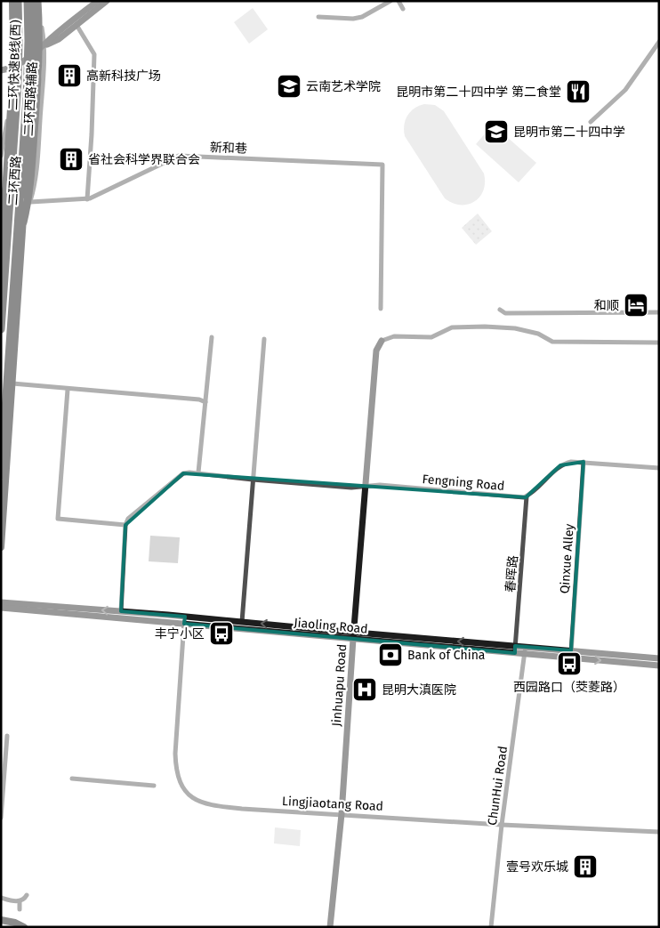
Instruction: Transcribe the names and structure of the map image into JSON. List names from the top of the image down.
{
  "streets": {
    "highway": ["二环快速B线(西)"],
    "main road": ["二环西路"],
    "street": [
      "二环西路辅路",
      "新和巷",
      "Fengning Road",
      "Qinxue Alley",
      "春晖路",
      "Jiaoling Road",
      "Jinhuapu Road",
      "ChunHui Road",
      "Lingjiaotang Road"
    ]
  },
  "crossings": [
    ["二环西路辅路", "新和巷"],
    ["二环西路辅路", "二环西路"],
    ["Fengning Road", "春晖路"],
    ["Fengning Road", "Jinhuapu Road"],
    ["Qinxue Alley", "Jiaoling Road"],
    ["春晖路", "Jiaoling Road"],
    ["Jiaoling Road", "Jinhuapu Road"],
    ["Jiaoling Road", "ChunHui Road"],
    ["Jiaoling Road", "Lingjiaotang Road"],
    ["Jinhuapu Road", "Lingjiaotang Road"],
    ["ChunHui Road", "Lingjiaotang Road"]
  ],
  "places": {
    "building": ["高新科技广场", "省社会科学界联合会", "壹号欢乐城"],
    "school or university": ["云南艺术学院", "昆明市第二十四中学"],
    "restaurant": ["昆明市第二十四中学 第二食堂"],
    "hotel": ["和顺"],
    "bus stop": ["丰宁小区", "西园路口（茭菱路）"],
    "bank": ["Bank of China"],
    "hospital": ["昆明大滇医院"]
  }
}
